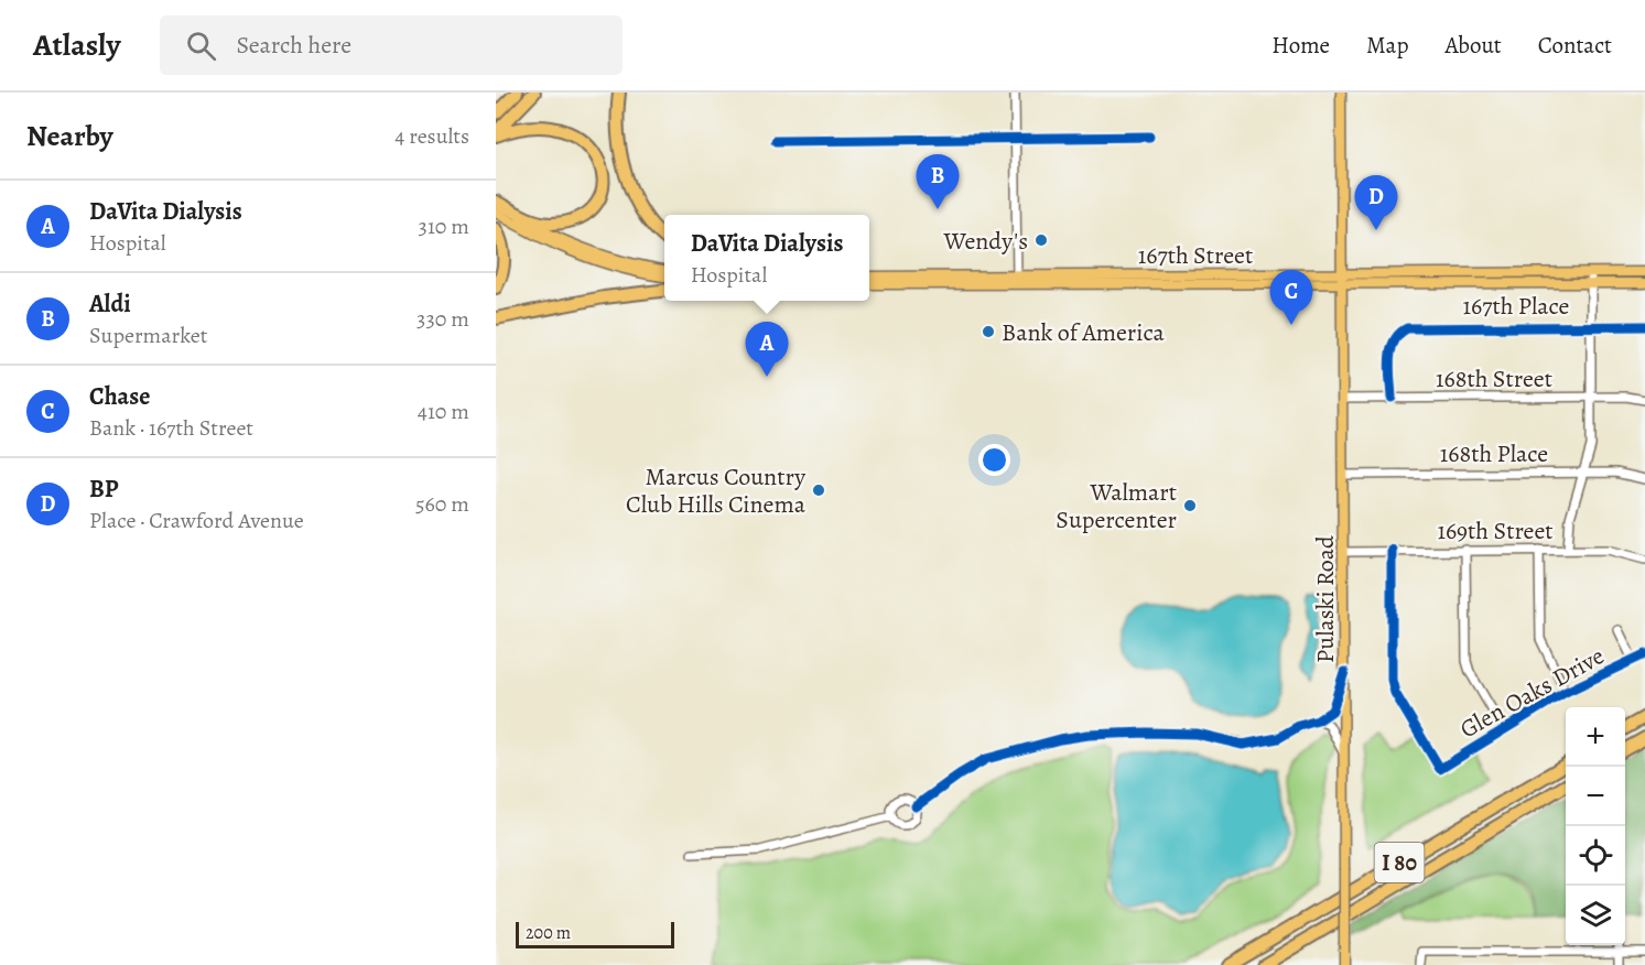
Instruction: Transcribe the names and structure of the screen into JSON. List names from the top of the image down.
{
  "streets": {
    "highway": ["I 80"],
    "main road": ["167th Street", "Pulaski Road"],
    "street": [
      "167th Place",
      "168th Street",
      "168th Place",
      "169th Street",
      "Glen Oaks Drive"
    ]
  },
  "crossings": [
    ["167th Street", "Pulaski Road"],
    ["167th Place", "168th Street"],
    ["168th Street", "Pulaski Road"],
    ["168th Place", "Pulaski Road"],
    ["169th Street", "Pulaski Road"],
    ["169th Street", "Glen Oaks Drive"]
  ],
  "places": [
    "Wendy's",
    "Bank of America",
    "Marcus Country Club Hills Cinema",
    "Walmart Supercenter"
  ],
  "scale_bar": "200 m",
  "page": {
    "header": "Atlasly",
    "search": "Search here",
    "nav": [
      "Home",
      "Map",
      "About",
      "Contact"
    ],
    "heading": ["Nearby", "4 results"],
    "pins": [
      "B",
      "D",
      "C",
      "A"
    ],
    "list": [
      {
        "mark": "A",
        "name": "DaVita Dialysis",
        "note": "Hospital",
        "value": "310 m"
      },
      {
        "mark": "B",
        "name": "Aldi",
        "note": "Supermarket",
        "value": "330 m"
      },
      {
        "mark": "C",
        "name": "Chase",
        "note": "Bank · 167th Street",
        "value": "410 m"
      },
      {
        "mark": "D",
        "name": "BP",
        "note": "Place · Crawford Avenue",
        "value": "560 m"
      }
    ],
    "popup": ["DaVita Dialysis", "Hospital"],
    "map_buttons": ["+", "−"],
    "scale": "200 m"
  }
}
